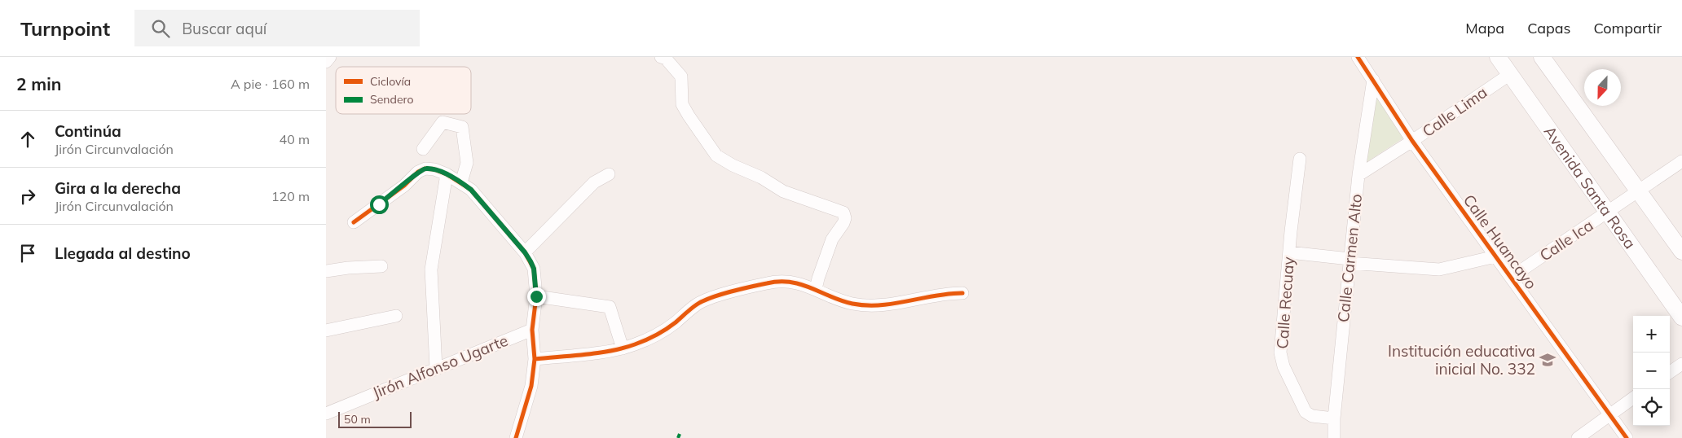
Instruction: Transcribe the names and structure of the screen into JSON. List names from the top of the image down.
{
  "streets": {
    "street": [
      "Calle Lima",
      "Avenida Santa Rosa",
      "Calle Ica",
      "Calle Huancayo",
      "Calle Carmen Alto",
      "Calle Recuay",
      "Jirón Alfonso Ugarte"
    ]
  },
  "crossings": [
    ["Calle Lima", "Avenida Santa Rosa"],
    ["Calle Lima", "Calle Huancayo"],
    ["Calle Lima", "Calle Carmen Alto"],
    ["Avenida Santa Rosa", "Calle Ica"],
    ["Calle Ica", "Calle Huancayo"],
    ["Calle Huancayo", "Calle Carmen Alto"],
    ["Calle Carmen Alto", "Calle Recuay"]
  ],
  "places": {
    "school or university": ["Institución educativa inicial No. 332"]
  },
  "legend": ["Ciclovía", "Sendero"],
  "scale_bar": "50 m",
  "north": "bottom",
  "page": {
    "header": "Turnpoint",
    "search": "Buscar aquí",
    "nav": ["Mapa", "Capas", "Compartir"],
    "heading": ["2 min", "A pie · 160 m"],
    "list": [
      ["Continúa", "Jirón Circunvalación", "40 m"],
      ["Gira a la derecha", "Jirón Circunvalación", "120 m"],
      "Llegada al destino"
    ],
    "map_buttons": ["+", "−"],
    "scale": "50 m"
  }
}
